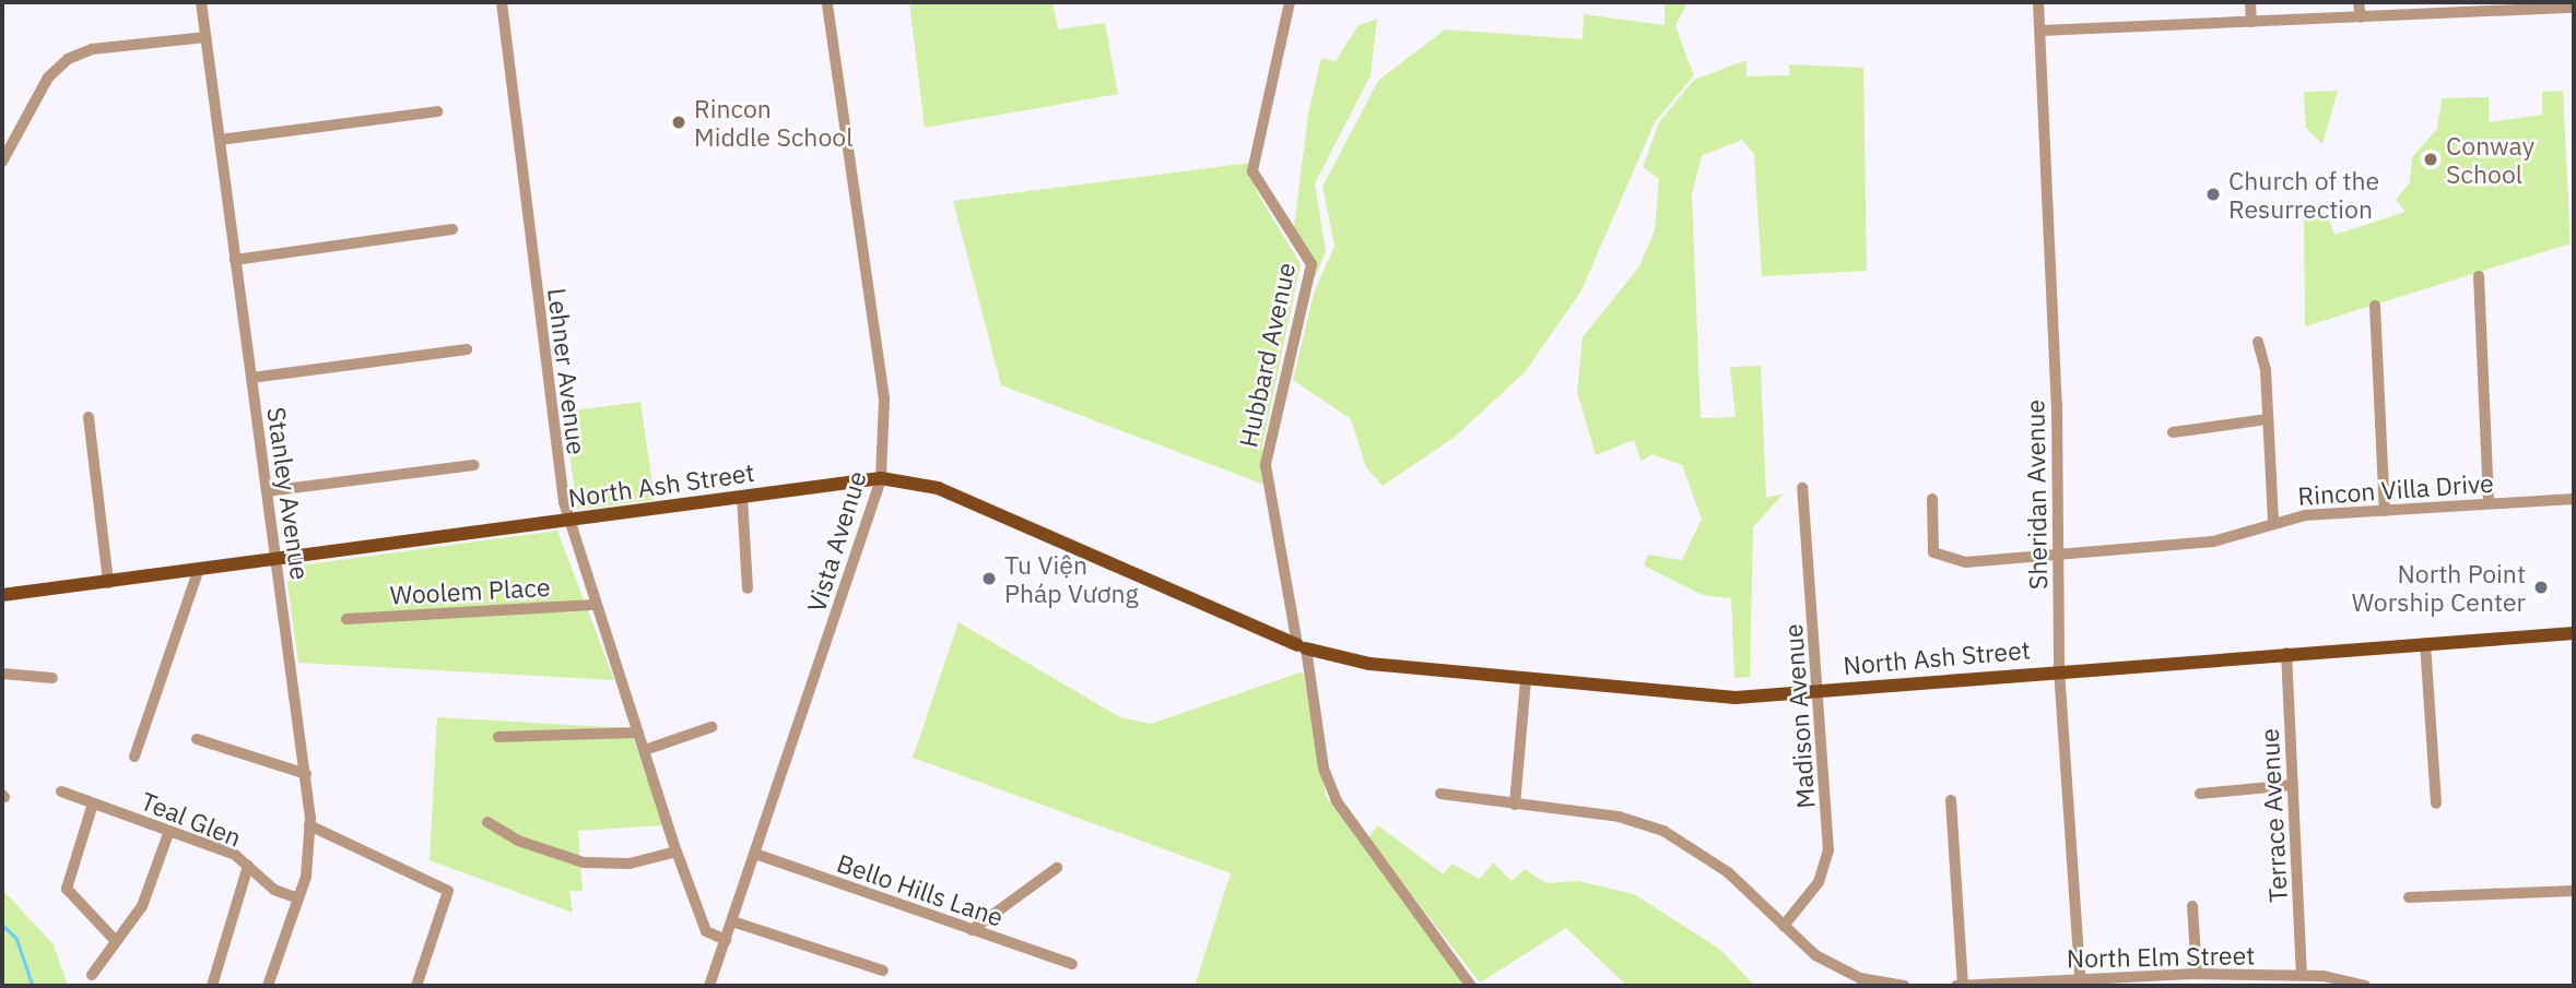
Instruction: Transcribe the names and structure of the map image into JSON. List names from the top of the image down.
{
  "streets": {
    "main road": ["North Ash Street"],
    "street": [
      "Hubbard Avenue",
      "Lehner Avenue",
      "Rincon Villa Drive",
      "Stanley Avenue",
      "Sheridan Avenue",
      "Vista Avenue",
      "Woolem Place",
      "Madison Avenue",
      "Terrace Avenue",
      "Teal Glen",
      "Bello Hills Lane",
      "North Elm Street"
    ]
  },
  "crossings": [
    ["Hubbard Avenue", "North Ash Street"],
    ["Lehner Avenue", "North Ash Street"],
    ["Lehner Avenue", "Vista Avenue"],
    ["Lehner Avenue", "Woolem Place"],
    ["North Ash Street", "Stanley Avenue"],
    ["North Ash Street", "Sheridan Avenue"],
    ["North Ash Street", "Vista Avenue"],
    ["North Ash Street", "Madison Avenue"],
    ["North Ash Street", "Terrace Avenue"],
    ["Rincon Villa Drive", "Sheridan Avenue"],
    ["Stanley Avenue", "Teal Glen"],
    ["Sheridan Avenue", "North Elm Street"],
    ["Vista Avenue", "Bello Hills Lane"],
    ["Terrace Avenue", "North Elm Street"]
  ],
  "places": [
    "Rincon Middle School",
    "Conway School",
    "Church of the Resurrection",
    "Tu Viện Pháp Vương",
    "North Point Worship Center"
  ]
}
